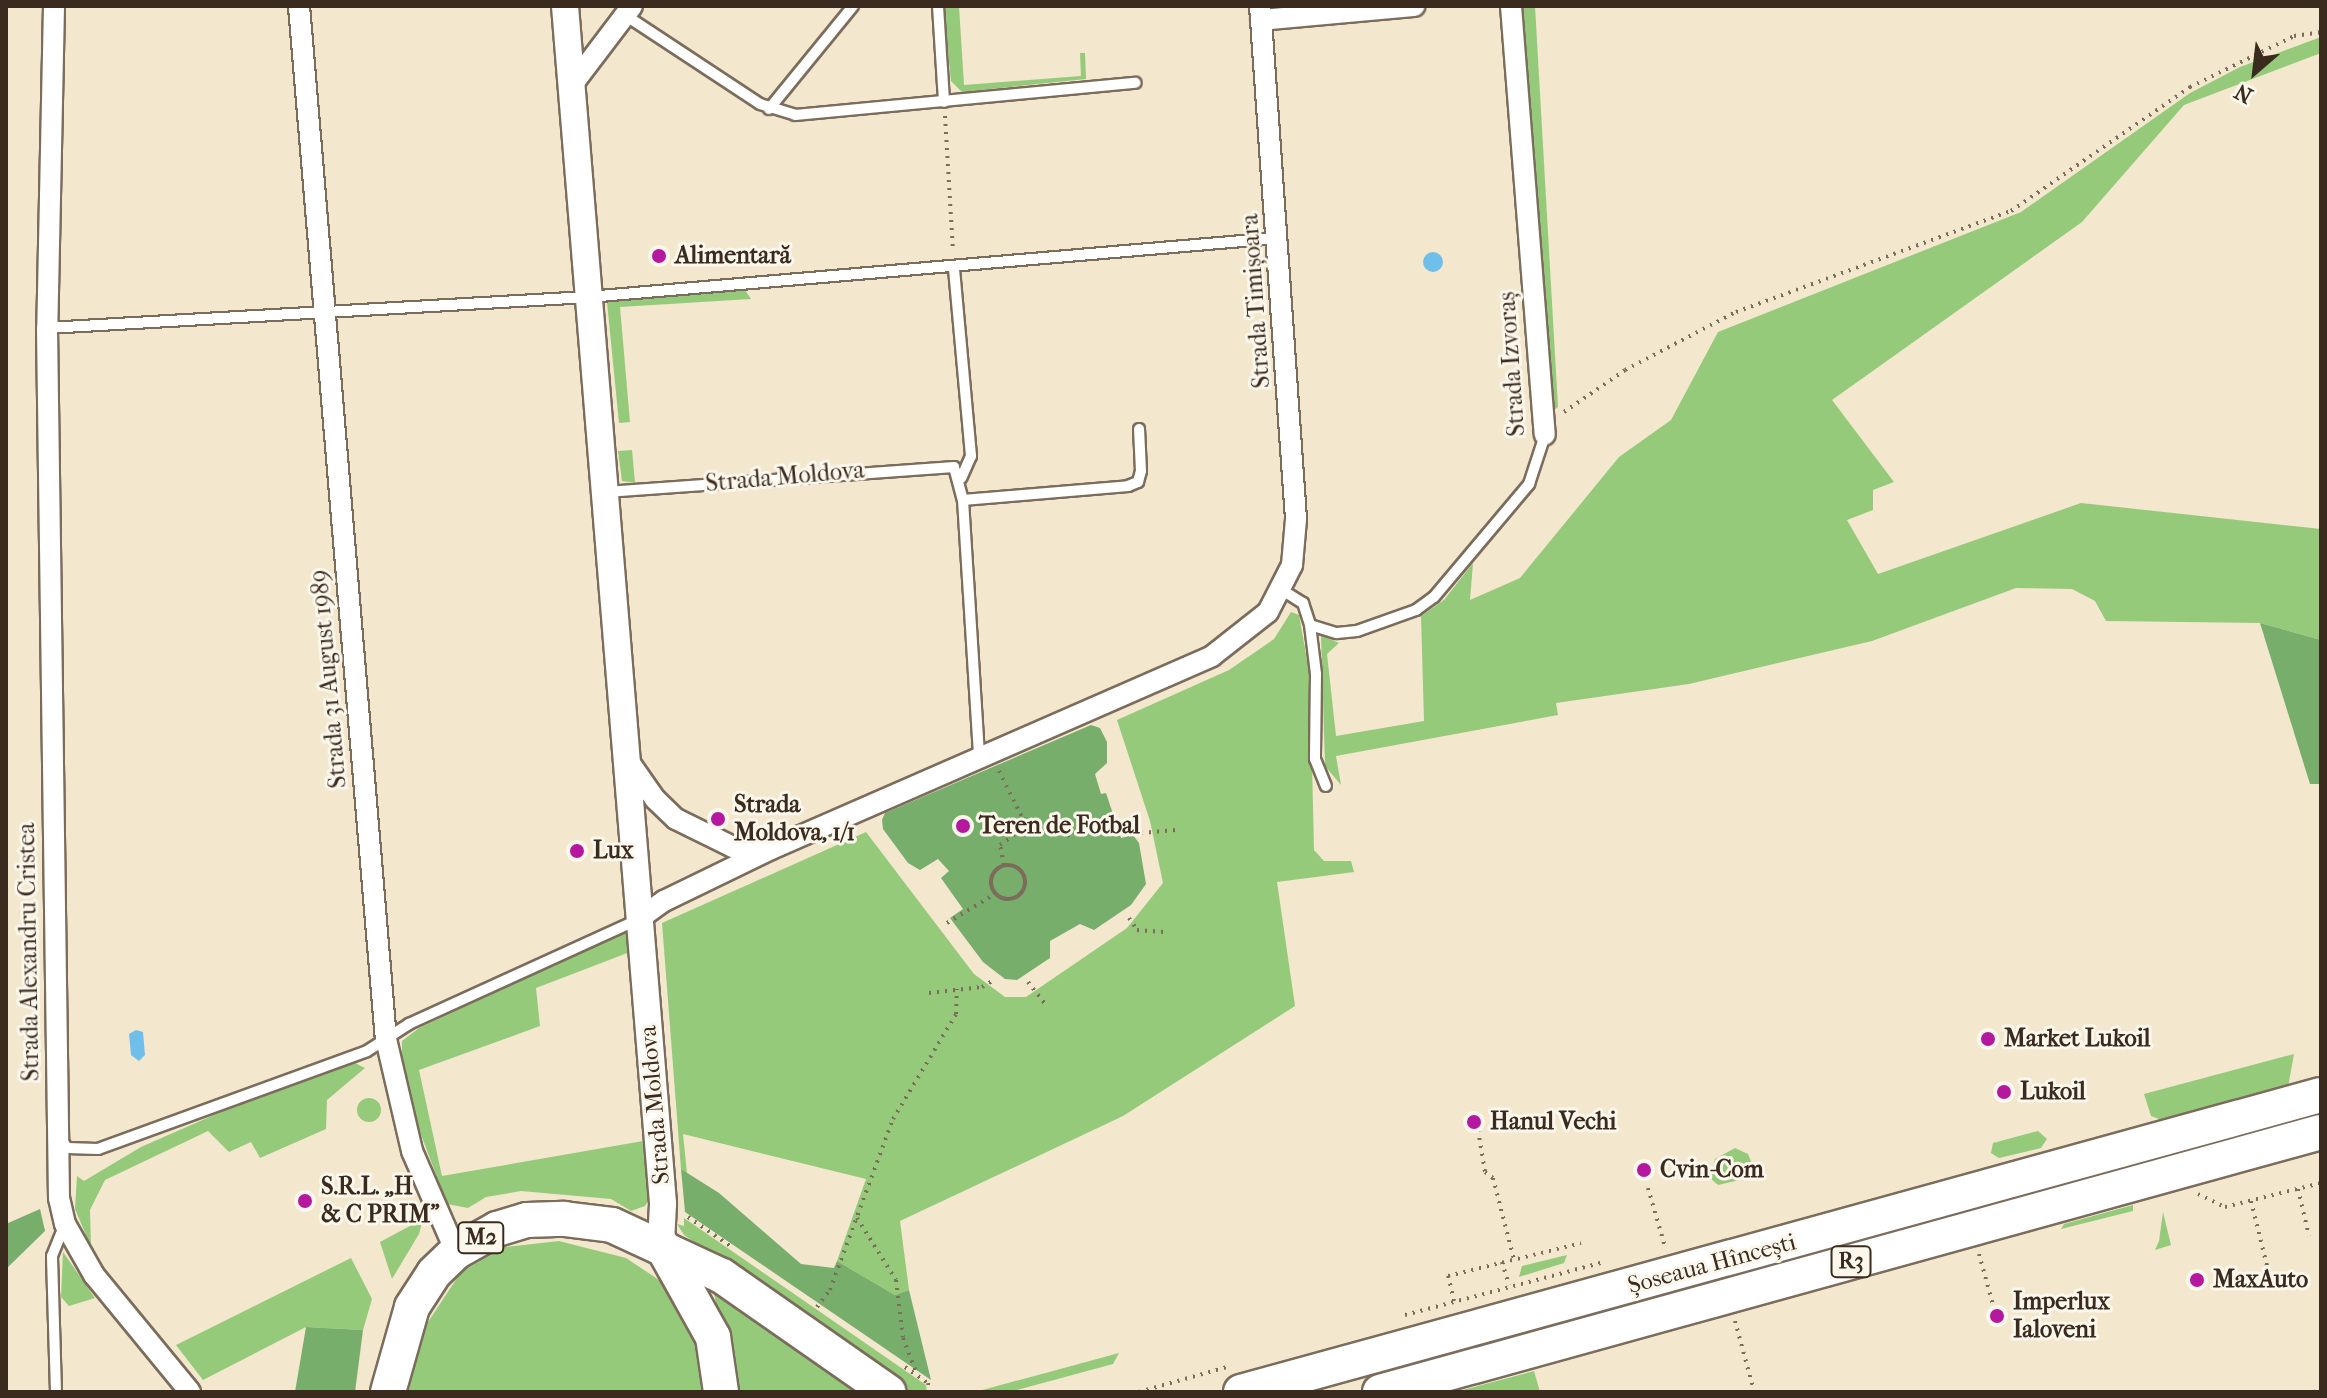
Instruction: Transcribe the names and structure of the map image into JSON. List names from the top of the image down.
{
  "streets": {
    "highway": ["M2", "R3", "Șoseaua Hîncești"],
    "street": [
      "Strada Timișoara",
      "Strada Izvoraș",
      "Strada Moldova",
      "Strada 31 August 1989",
      "Strada Alexandru Cristea"
    ]
  },
  "crossings": [
    ["Strada Moldova", "M2"],
    ["Strada 31 August 1989", "M2"]
  ],
  "places": [
    "Alimentară",
    "Strada Moldova, 1/1",
    "Teren de Fotbal",
    "Lux",
    "Market Lukoil",
    "Lukoil",
    "Hanul Vechi",
    "Cvin-Com",
    "S.R.L. „H & C PRIM”",
    "MaxAuto",
    "Imperlux Ialoveni"
  ],
  "north": "bottom left"
}
